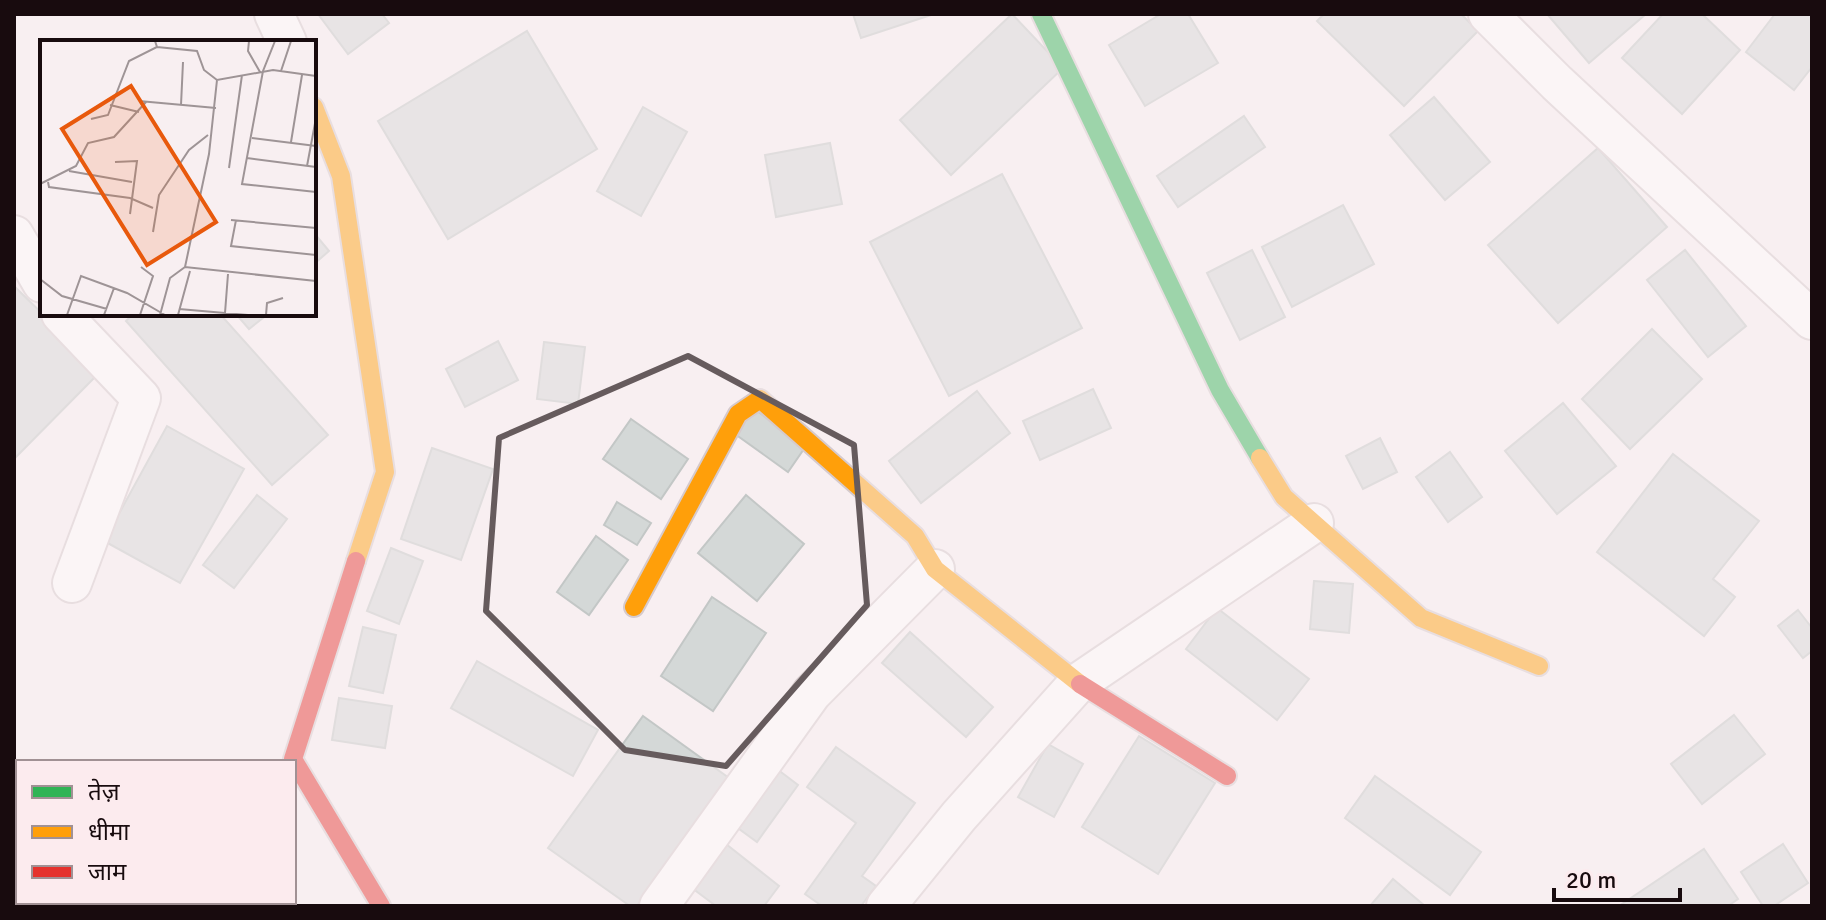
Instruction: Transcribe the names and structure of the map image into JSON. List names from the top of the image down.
{
  "legend": ["तेज़", "धीमा", "जाम"],
  "scale_bar": "20 m"
}
